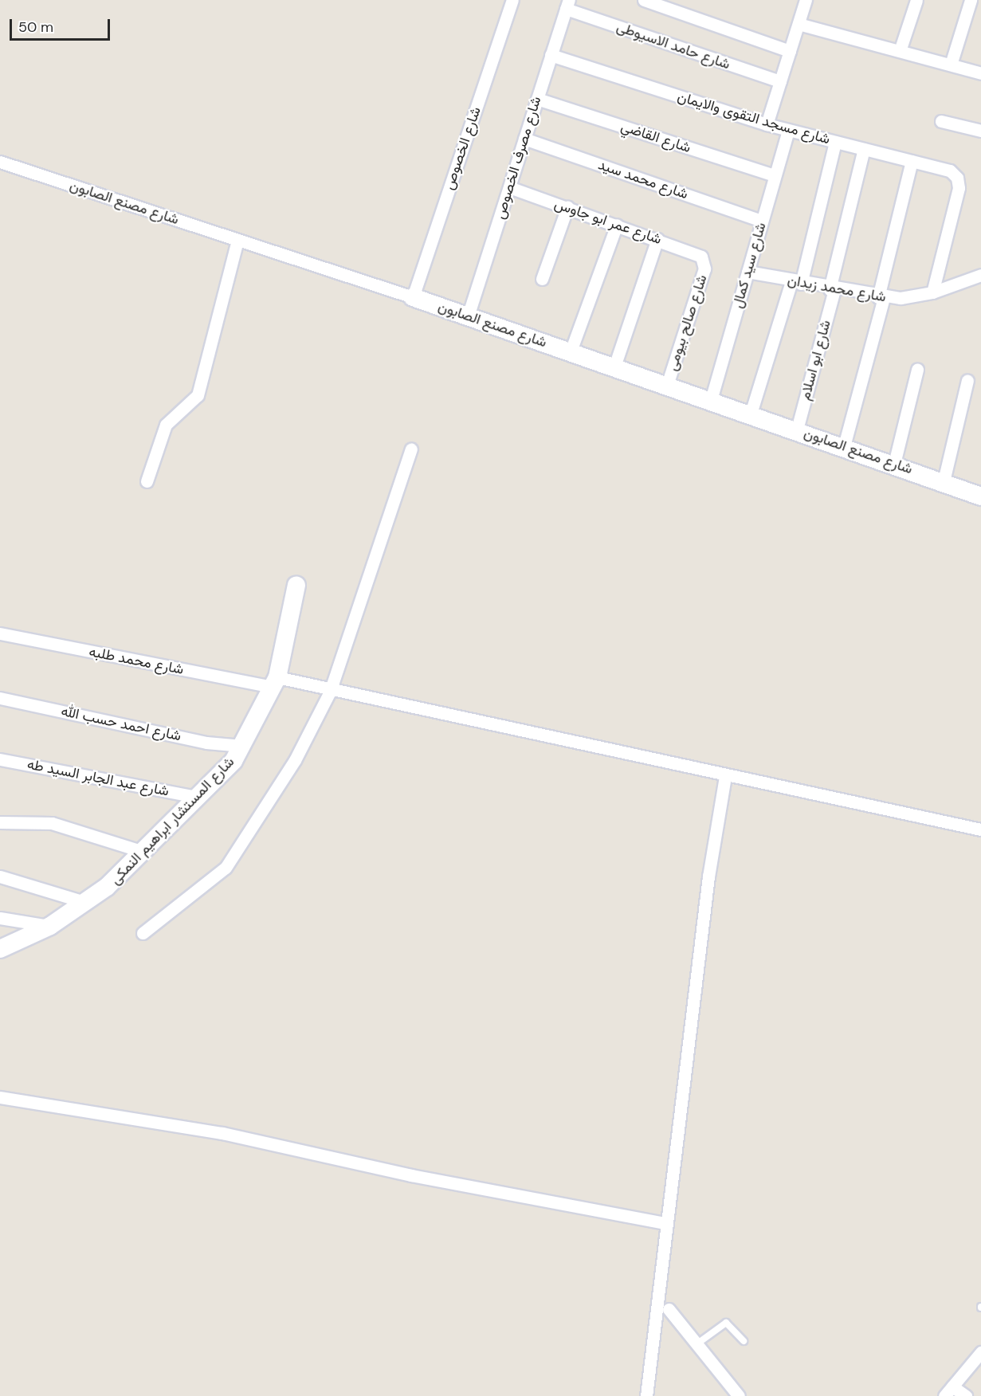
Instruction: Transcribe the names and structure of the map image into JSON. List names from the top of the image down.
{
  "streets": {
    "street": [
      "شارع حامد الاسيوطى",
      "شارع مسجد التقوى والايمان",
      "شارع القاضي",
      "شارع الخصوص",
      "شارع مصرف الخصوص",
      "شارع محمد سيد",
      "شارع مصنع الصابون",
      "شارع عمر ابو جاوس",
      "شارع سيد كمال",
      "شارع محمد زيدان",
      "شارع صالح بيومى",
      "شارع ابو اسلام",
      "شارع محمد طلبه",
      "شارع احمد حسب الله",
      "شارع عبد الجابر السيد طه",
      "شارع المستشار ابراهيم النمكى"
    ]
  },
  "crossings": [
    ["شارع حامد الاسيوطى", "شارع مصرف الخصوص"],
    ["شارع مسجد التقوى والايمان", "شارع مصرف الخصوص"],
    ["شارع مسجد التقوى والايمان", "شارع سيد كمال"],
    ["شارع مسجد التقوى والايمان", "شارع محمد زيدان"],
    ["شارع مسجد التقوى والايمان", "شارع ابو اسلام"],
    ["شارع القاضي", "شارع مصرف الخصوص"],
    ["شارع القاضي", "شارع سيد كمال"],
    ["شارع الخصوص", "شارع مصنع الصابون"],
    ["شارع مصرف الخصوص", "شارع محمد سيد"],
    ["شارع مصرف الخصوص", "شارع مصنع الصابون"],
    ["شارع مصرف الخصوص", "شارع عمر ابو جاوس"],
    ["شارع محمد سيد", "شارع سيد كمال"],
    ["شارع مصنع الصابون", "شارع سيد كمال"],
    ["شارع مصنع الصابون", "شارع صالح بيومى"],
    ["شارع مصنع الصابون", "شارع ابو اسلام"],
    ["شارع عمر ابو جاوس", "شارع صالح بيومى"],
    ["شارع سيد كمال", "شارع محمد زيدان"],
    ["شارع محمد زيدان", "شارع ابو اسلام"],
    ["شارع محمد طلبه", "شارع المستشار ابراهيم النمكى"],
    ["شارع احمد حسب الله", "شارع المستشار ابراهيم النمكى"],
    ["شارع عبد الجابر السيد طه", "شارع المستشار ابراهيم النمكى"]
  ],
  "scale_bar": "50 m"
}
